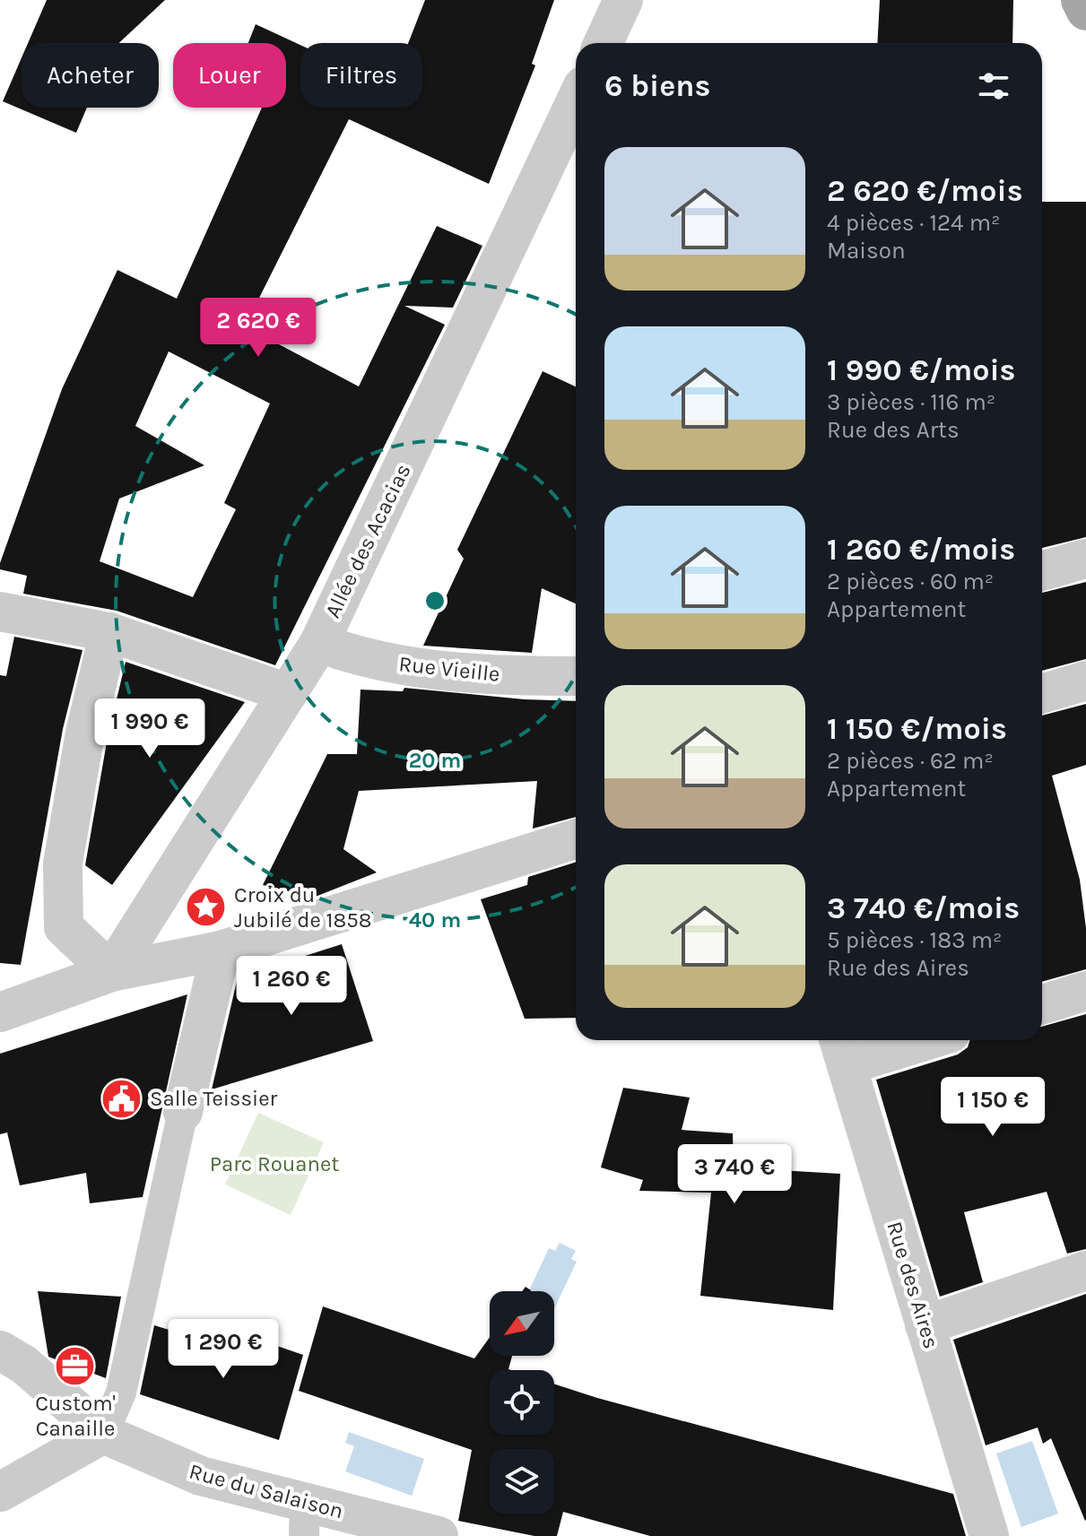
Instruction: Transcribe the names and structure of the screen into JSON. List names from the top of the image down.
{
  "streets": {
    "street": [
      "Allée des Acacias",
      "Rue Vieille",
      "Rue des Aires",
      "Rue du Salaison"
    ]
  },
  "crossings": [
    ["Allée des Acacias", "Rue Vieille"]
  ],
  "parks": ["Parc Rouanet"],
  "places": {
    "place": ["Croix du Jubilé de 1858"],
    "public building": ["Salle Teissier"],
    "office": ["Custom' Canaille"]
  },
  "north": "bottom left",
  "page": {
    "chip": ["Acheter", "Louer", "Filtres"],
    "heading": "6 biens",
    "list": [
      {
        "name": "2 620 €/mois",
        "note": "4 pièces · 124 m² · Maison"
      },
      {
        "name": "1 990 €/mois",
        "note": "3 pièces · 116 m² · Rue des Arts"
      },
      {
        "name": "1 260 €/mois",
        "note": "2 pièces · 60 m² · Appartement"
      },
      {
        "name": "1 150 €/mois",
        "note": "2 pièces · 62 m² · Appartement"
      },
      {
        "name": "3 740 €/mois",
        "note": "5 pièces · 183 m² · Rue des Aires"
      }
    ],
    "price": [
      "2 620 €",
      "1 990 €",
      "1 260 €",
      "1 150 €",
      "3 740 €",
      "1 290 €"
    ]
  },
  "rings": ["20 m", "40 m"]
}
